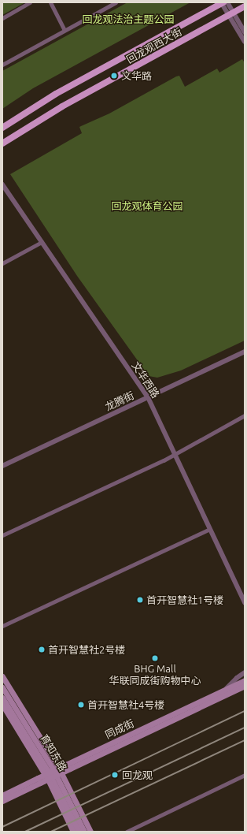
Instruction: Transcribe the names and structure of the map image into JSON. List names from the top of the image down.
{
  "streets": {
    "main road": ["回龙观西大街", "同成街", "育知东路"],
    "street": ["文华西路", "龙腾街"]
  },
  "crossings": [
    ["文华西路", "龙腾街"]
  ],
  "parks": ["回龙观法治主题公园", "回龙观体育公园"],
  "places": [
    "文华路",
    "首开智慧社1号楼",
    "首开智慧社2号楼",
    "BHG Mall 华联同成街购物中心",
    "首开智慧社4号楼",
    "回龙观"
  ]
}
